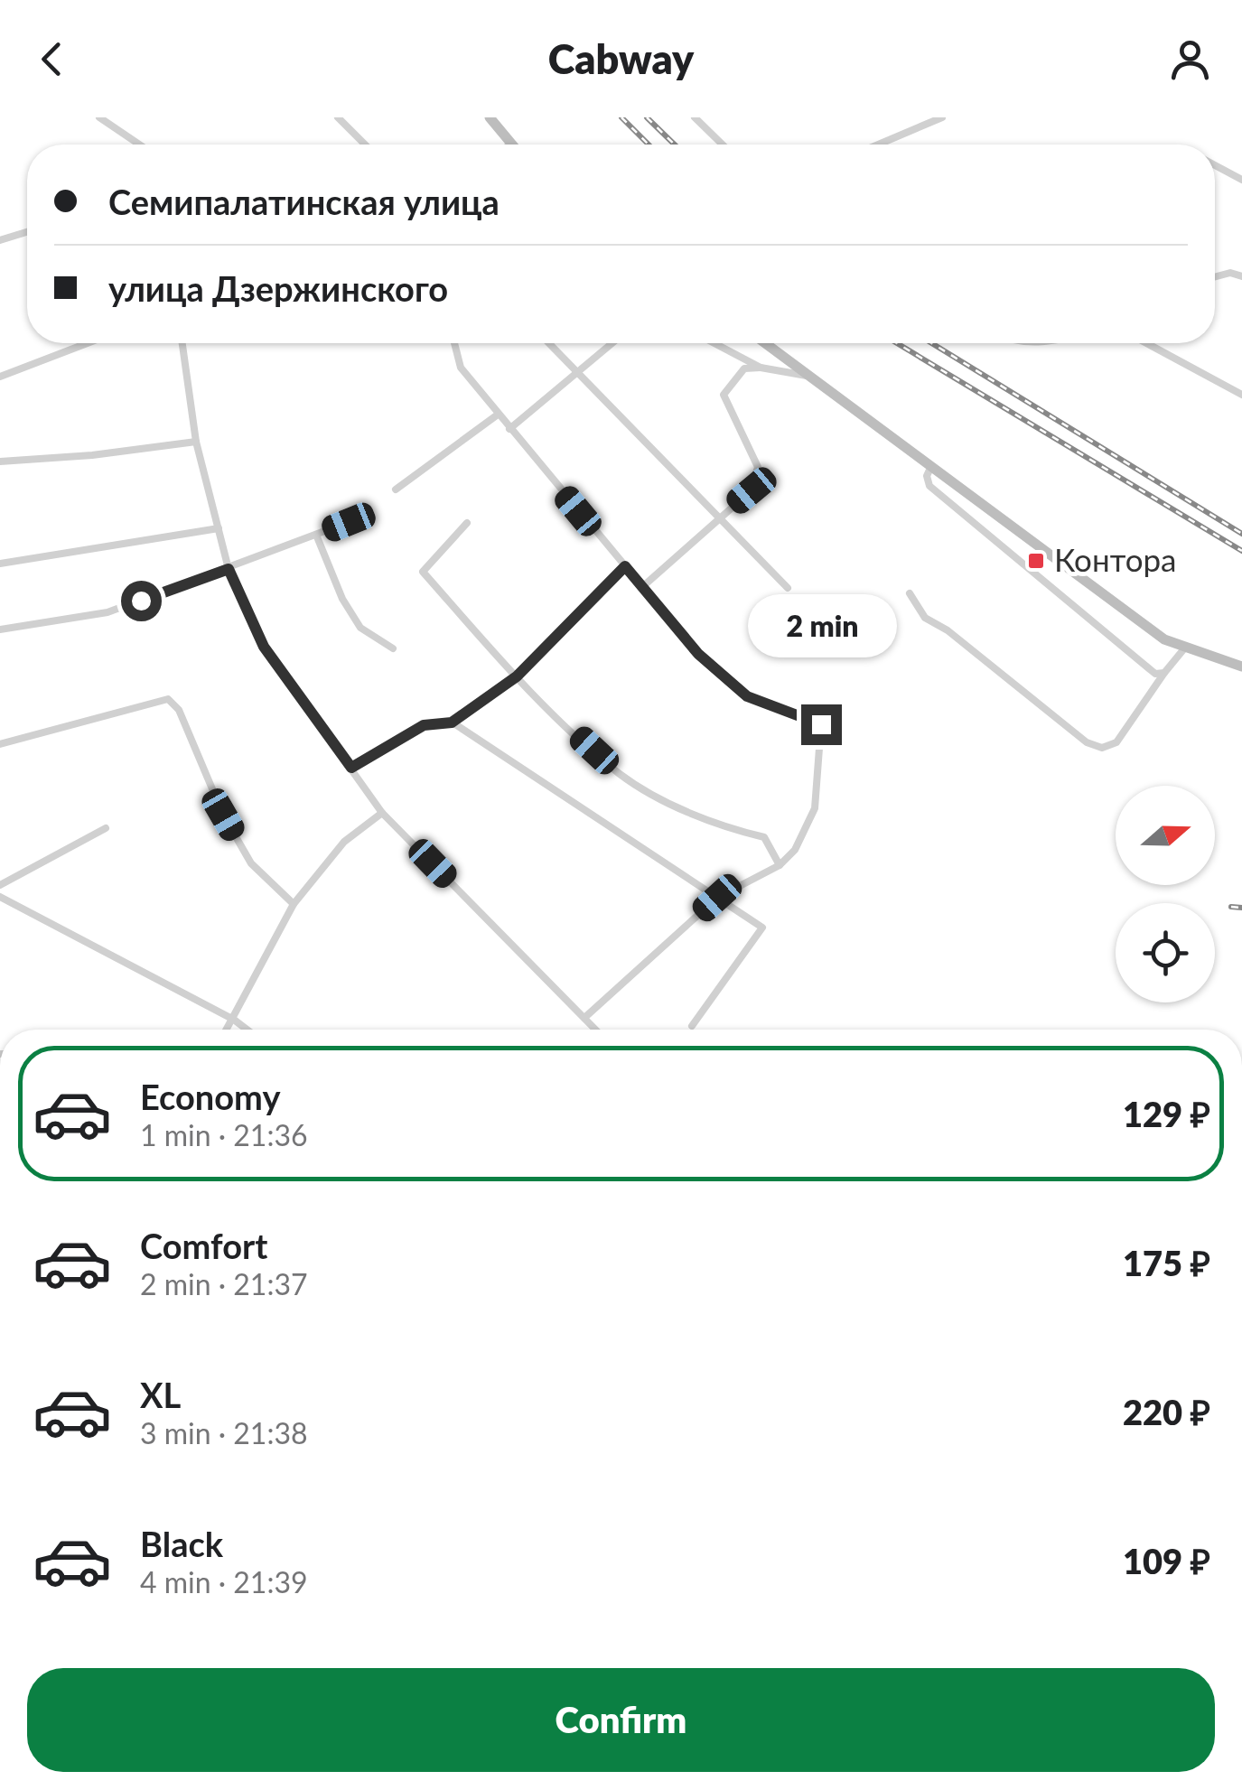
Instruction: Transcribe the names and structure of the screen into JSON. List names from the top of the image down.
{
  "places": {
    "transit": ["Контора"]
  },
  "north": "right",
  "page": {
    "header": "Cabway",
    "banner": ["Семипалатинская улица", "улица Дзержинского"],
    "bubble": "2 min",
    "list": [
      {
        "name": "Economy",
        "note": "1 min · 21:36",
        "value": "129 ₽"
      },
      {
        "name": "Comfort",
        "note": "2 min · 21:37",
        "value": "175 ₽"
      },
      {
        "name": "XL",
        "note": "3 min · 21:38",
        "value": "220 ₽"
      },
      {
        "name": "Black",
        "note": "4 min · 21:39",
        "value": "109 ₽"
      }
    ],
    "buttons": "Confirm"
  }
}
